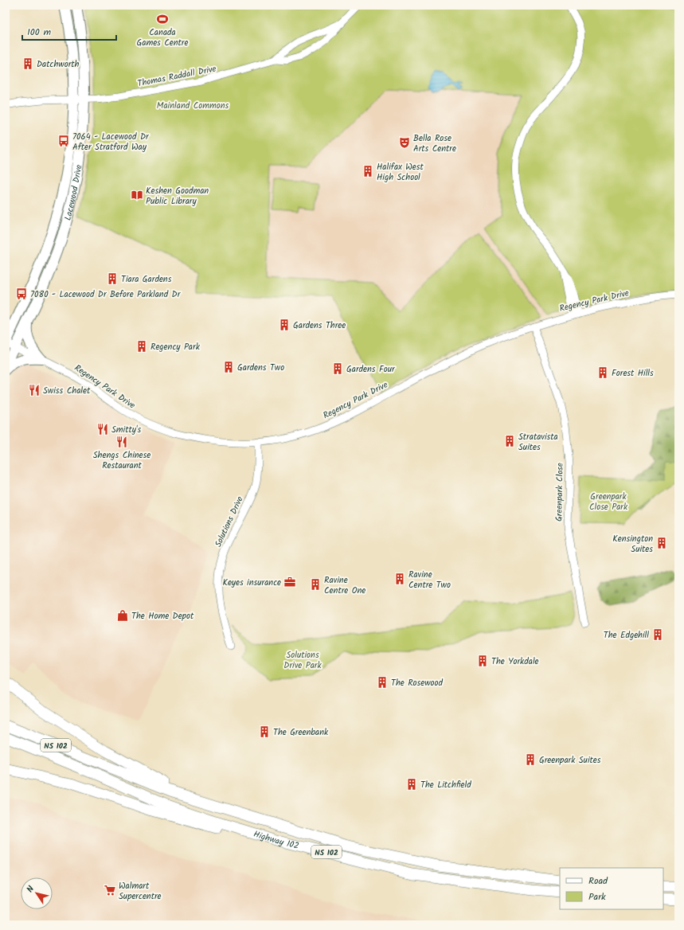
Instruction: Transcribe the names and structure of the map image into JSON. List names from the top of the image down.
{
  "streets": {
    "highway": ["NS 102", "Highway 102"],
    "main road": ["Lacewood Drive"],
    "street": [
      "Thomas Raddall Drive",
      "Regency Park Drive",
      "Greenpark Close",
      "Solutions Drive"
    ]
  },
  "crossings": [
    ["Thomas Raddall Drive", "Lacewood Drive"],
    ["Lacewood Drive", "Regency Park Drive"],
    ["Regency Park Drive", "Greenpark Close"],
    ["Regency Park Drive", "Solutions Drive"]
  ],
  "parks": ["Mainland Commons", "Greenpark Close Park", "Solutions Drive Park"],
  "places": {
    "sports": ["Canada Games Centre"],
    "building": [
      "Datchworth",
      "Halifax West High School",
      "Tiara Gardens",
      "Gardens Three",
      "Regency Park",
      "Gardens Two",
      "Gardens Four",
      "Forest Hills",
      "Stratavista Suites",
      "Kensington Suites",
      "Ravine Centre Two",
      "Ravine Centre One",
      "The Edgehill",
      "The Yorkdale",
      "The Rosewood",
      "The Greenbank",
      "Greenpark Suites",
      "The Litchfield"
    ],
    "bus stop": ["7064 - Lacewood Dr After Stratford Way", "7080 - Lacewood Dr Before Parkland Dr"],
    "theatre": ["Bella Rose Arts Centre"],
    "library": ["Keshen Goodman Public Library"],
    "restaurant": ["Swiss Chalet", "Smitty's", "Shengs Chinese Restaurant"],
    "office": ["Keyes insurance"],
    "shop": ["The Home Depot"],
    "supermarket": ["Walmart Supercentre"]
  },
  "legend": ["Road", "Park"],
  "scale_bar": "100 m",
  "north": "top left"
}
